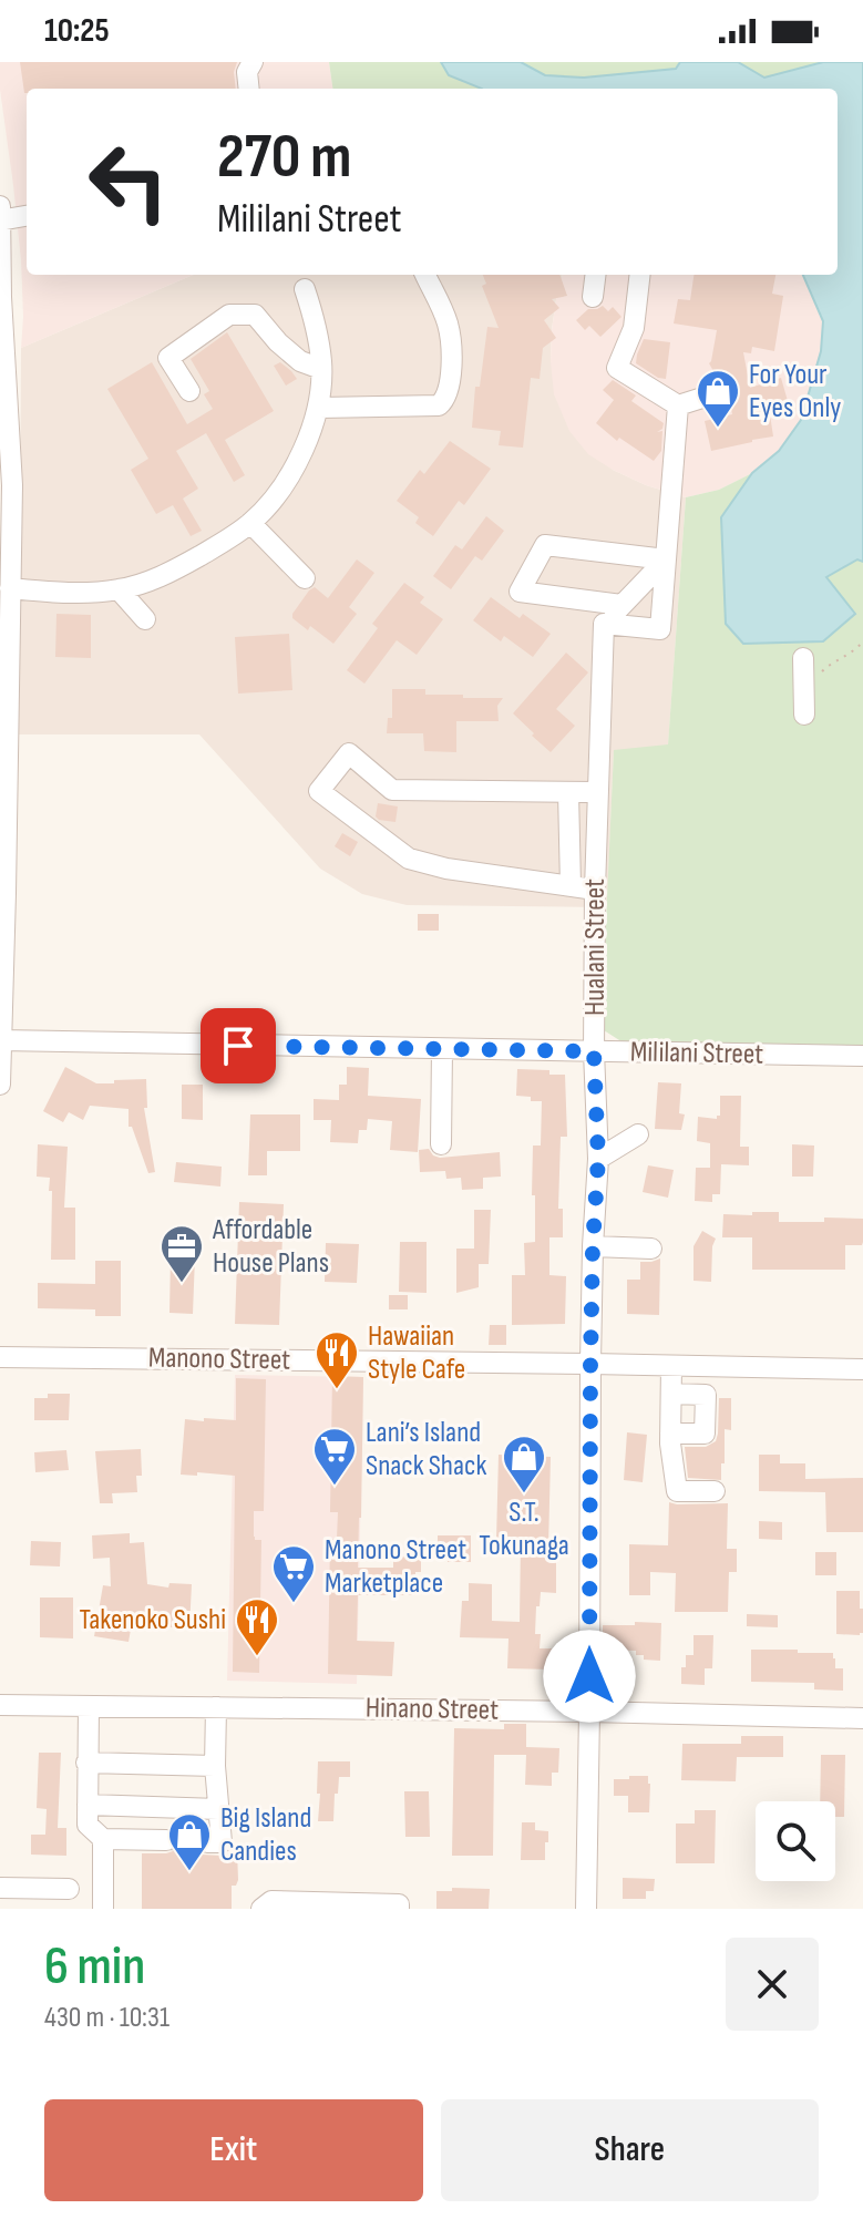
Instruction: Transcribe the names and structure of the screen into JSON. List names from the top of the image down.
{
  "streets": {
    "street": [
      "Hualani Street",
      "Mililani Street",
      "Manono Street",
      "Hinano Street"
    ]
  },
  "crossings": [
    ["Hualani Street", "Mililani Street"],
    ["Hualani Street", "Manono Street"],
    ["Hualani Street", "Hinano Street"]
  ],
  "places": {
    "shop": ["For Your Eyes Only", "S.T. Tokunaga", "Big Island Candies"],
    "office": ["Affordable House Plans"],
    "restaurant": ["Hawaiian Style Cafe", "Takenoko Sushi"],
    "supermarket": ["Lani’s Island Snack Shack", "Manono Street Marketplace"]
  },
  "page": {
    "status": "10:25",
    "turn": ["270 m", "Mililani Street"],
    "heading": ["6 min", "430 m · 10:31"],
    "buttons": ["Exit", "Share"]
  }
}
